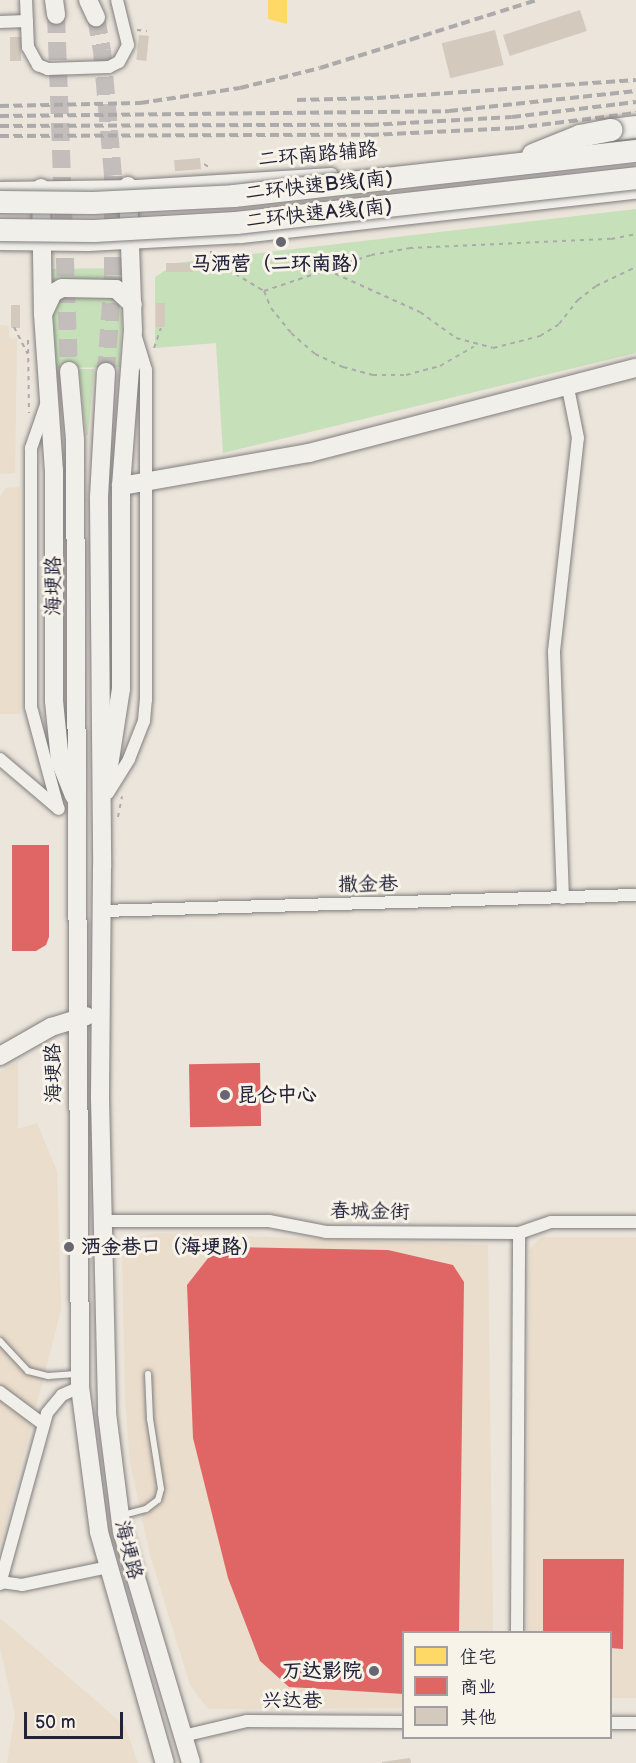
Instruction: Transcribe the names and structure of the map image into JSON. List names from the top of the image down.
{
  "streets": {
    "highway": ["二环快速B线(南)", "二环快速A线(南)"],
    "main road": ["海埂路"],
    "street": [
      "二环南路辅路",
      "撒金巷",
      "春城金街",
      "兴达巷"
    ]
  },
  "crossings": [
    ["海埂路", "撒金巷"],
    ["海埂路", "春城金街"],
    ["海埂路", "兴达巷"]
  ],
  "places": [
    "马洒营（二环南路）",
    "昆仑中心",
    "洒金巷口（海埂路）",
    "万达影院"
  ],
  "legend": ["住宅", "商业", "其他"],
  "scale_bar": "50 m"
}
